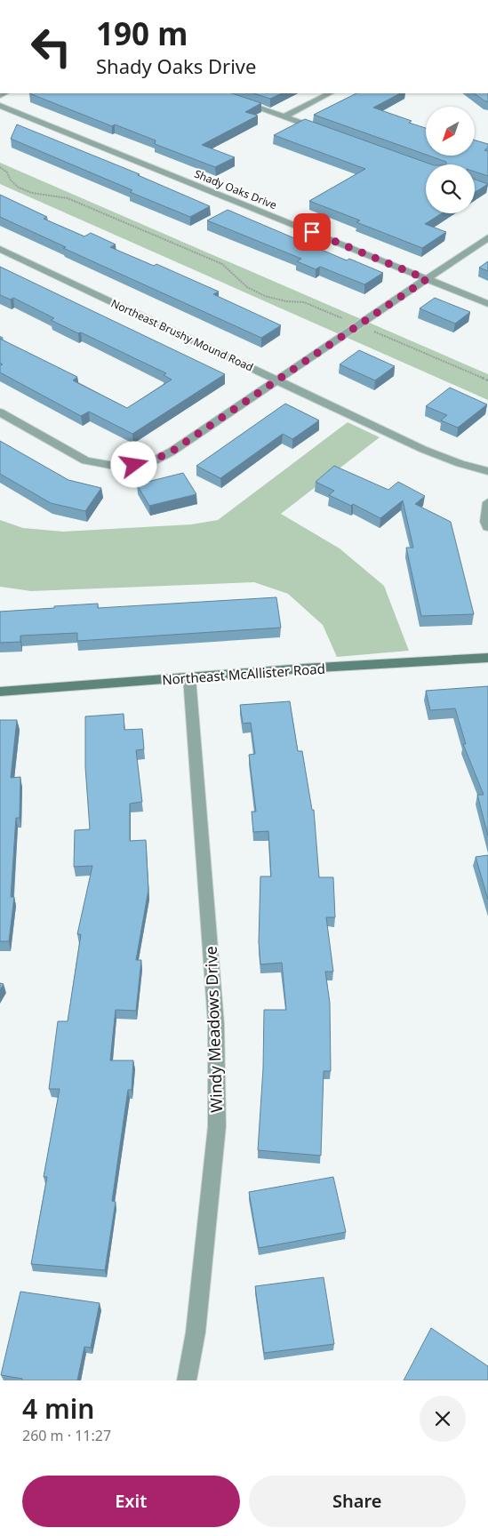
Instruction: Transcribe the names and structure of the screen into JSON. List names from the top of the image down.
{
  "streets": {
    "street": [
      "Shady Oaks Drive",
      "Northeast Brushy Mound Road",
      "Northeast McAllister Road",
      "Windy Meadows Drive"
    ]
  },
  "crossings": [
    ["Northeast McAllister Road", "Windy Meadows Drive"]
  ],
  "north": "bottom left",
  "page": {
    "turn": ["190 m", "Shady Oaks Drive"],
    "heading": ["4 min", "260 m · 11:27"],
    "buttons": ["Exit", "Share"]
  }
}
